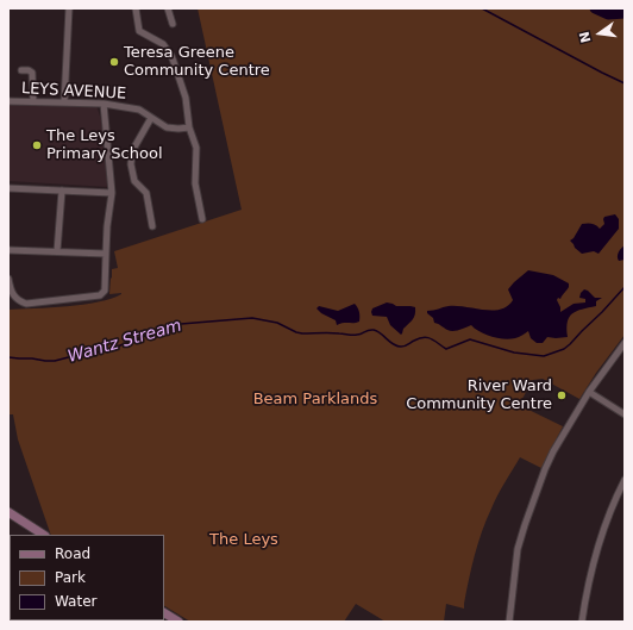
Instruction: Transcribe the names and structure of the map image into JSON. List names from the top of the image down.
{
  "streets": {
    "street": ["LEYS AVENUE"]
  },
  "water": ["Wantz Stream"],
  "parks": ["Beam Parklands", "The Leys"],
  "places": ["Teresa Greene Community Centre", "The Leys Primary School", "River Ward Community Centre"],
  "legend": ["Road", "Park", "Water"],
  "north": "left"
}
